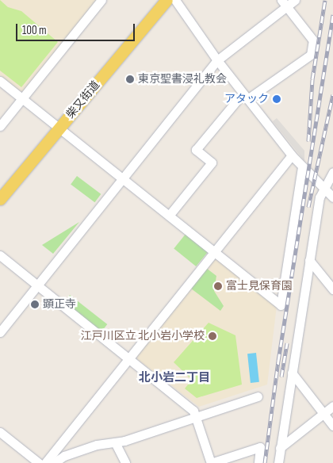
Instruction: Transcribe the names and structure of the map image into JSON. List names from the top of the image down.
{
  "streets": {
    "main road": ["柴又街道"]
  },
  "districts": ["北小岩二丁目"],
  "places": [
    "東京聖書浸礼教会",
    "アタック",
    "富士見保育園",
    "顕正寺",
    "江戸川区立 北小岩小学校"
  ],
  "scale_bar": "100 m"
}
